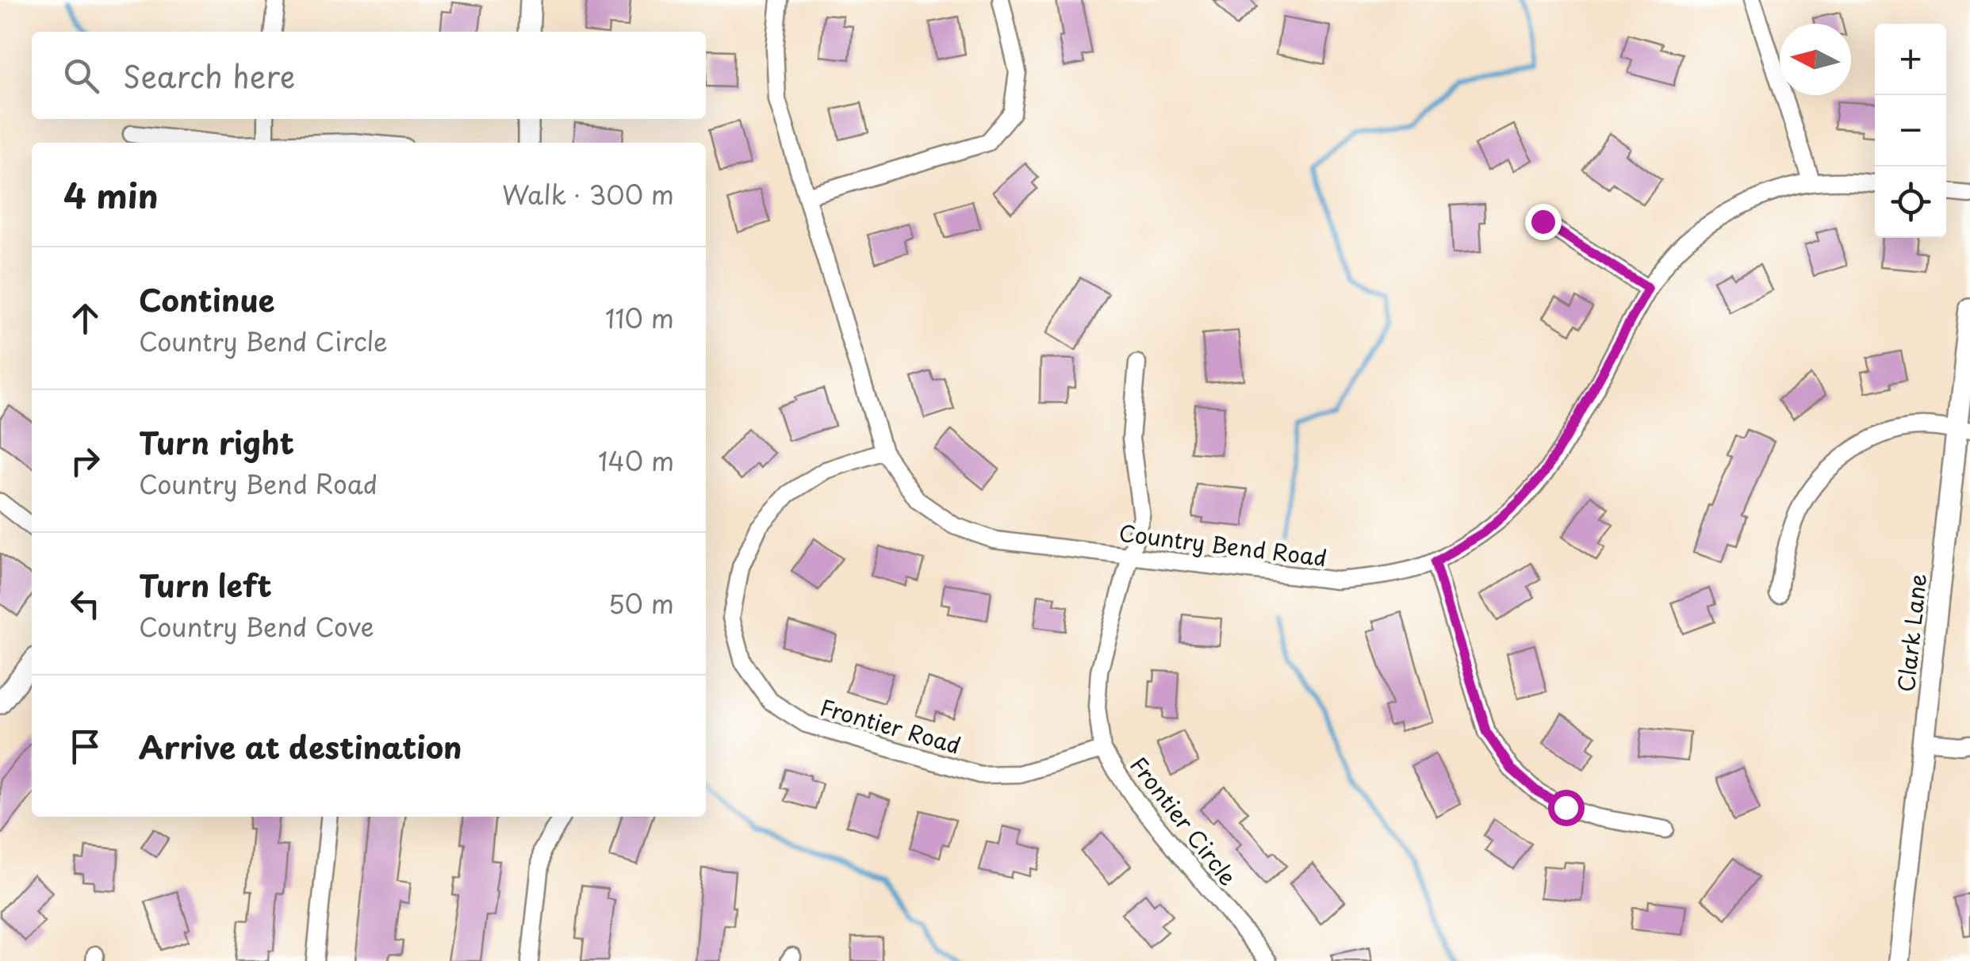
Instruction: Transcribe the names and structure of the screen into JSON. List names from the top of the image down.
{
  "streets": {
    "street": [
      "Country Bend Road",
      "Clark Lane",
      "Frontier Road",
      "Frontier Circle"
    ]
  },
  "crossings": [
    ["Country Bend Road", "Frontier Road"],
    ["Country Bend Road", "Frontier Circle"],
    ["Frontier Road", "Frontier Circle"]
  ],
  "north": "left",
  "page": {
    "map_buttons": ["+", "−"],
    "search": "Search here",
    "heading": ["4 min", "Walk · 300 m"],
    "list": [
      ["Continue", "Country Bend Circle", "110 m"],
      ["Turn right", "Country Bend Road", "140 m"],
      ["Turn left", "Country Bend Cove", "50 m"],
      "Arrive at destination"
    ]
  }
}
